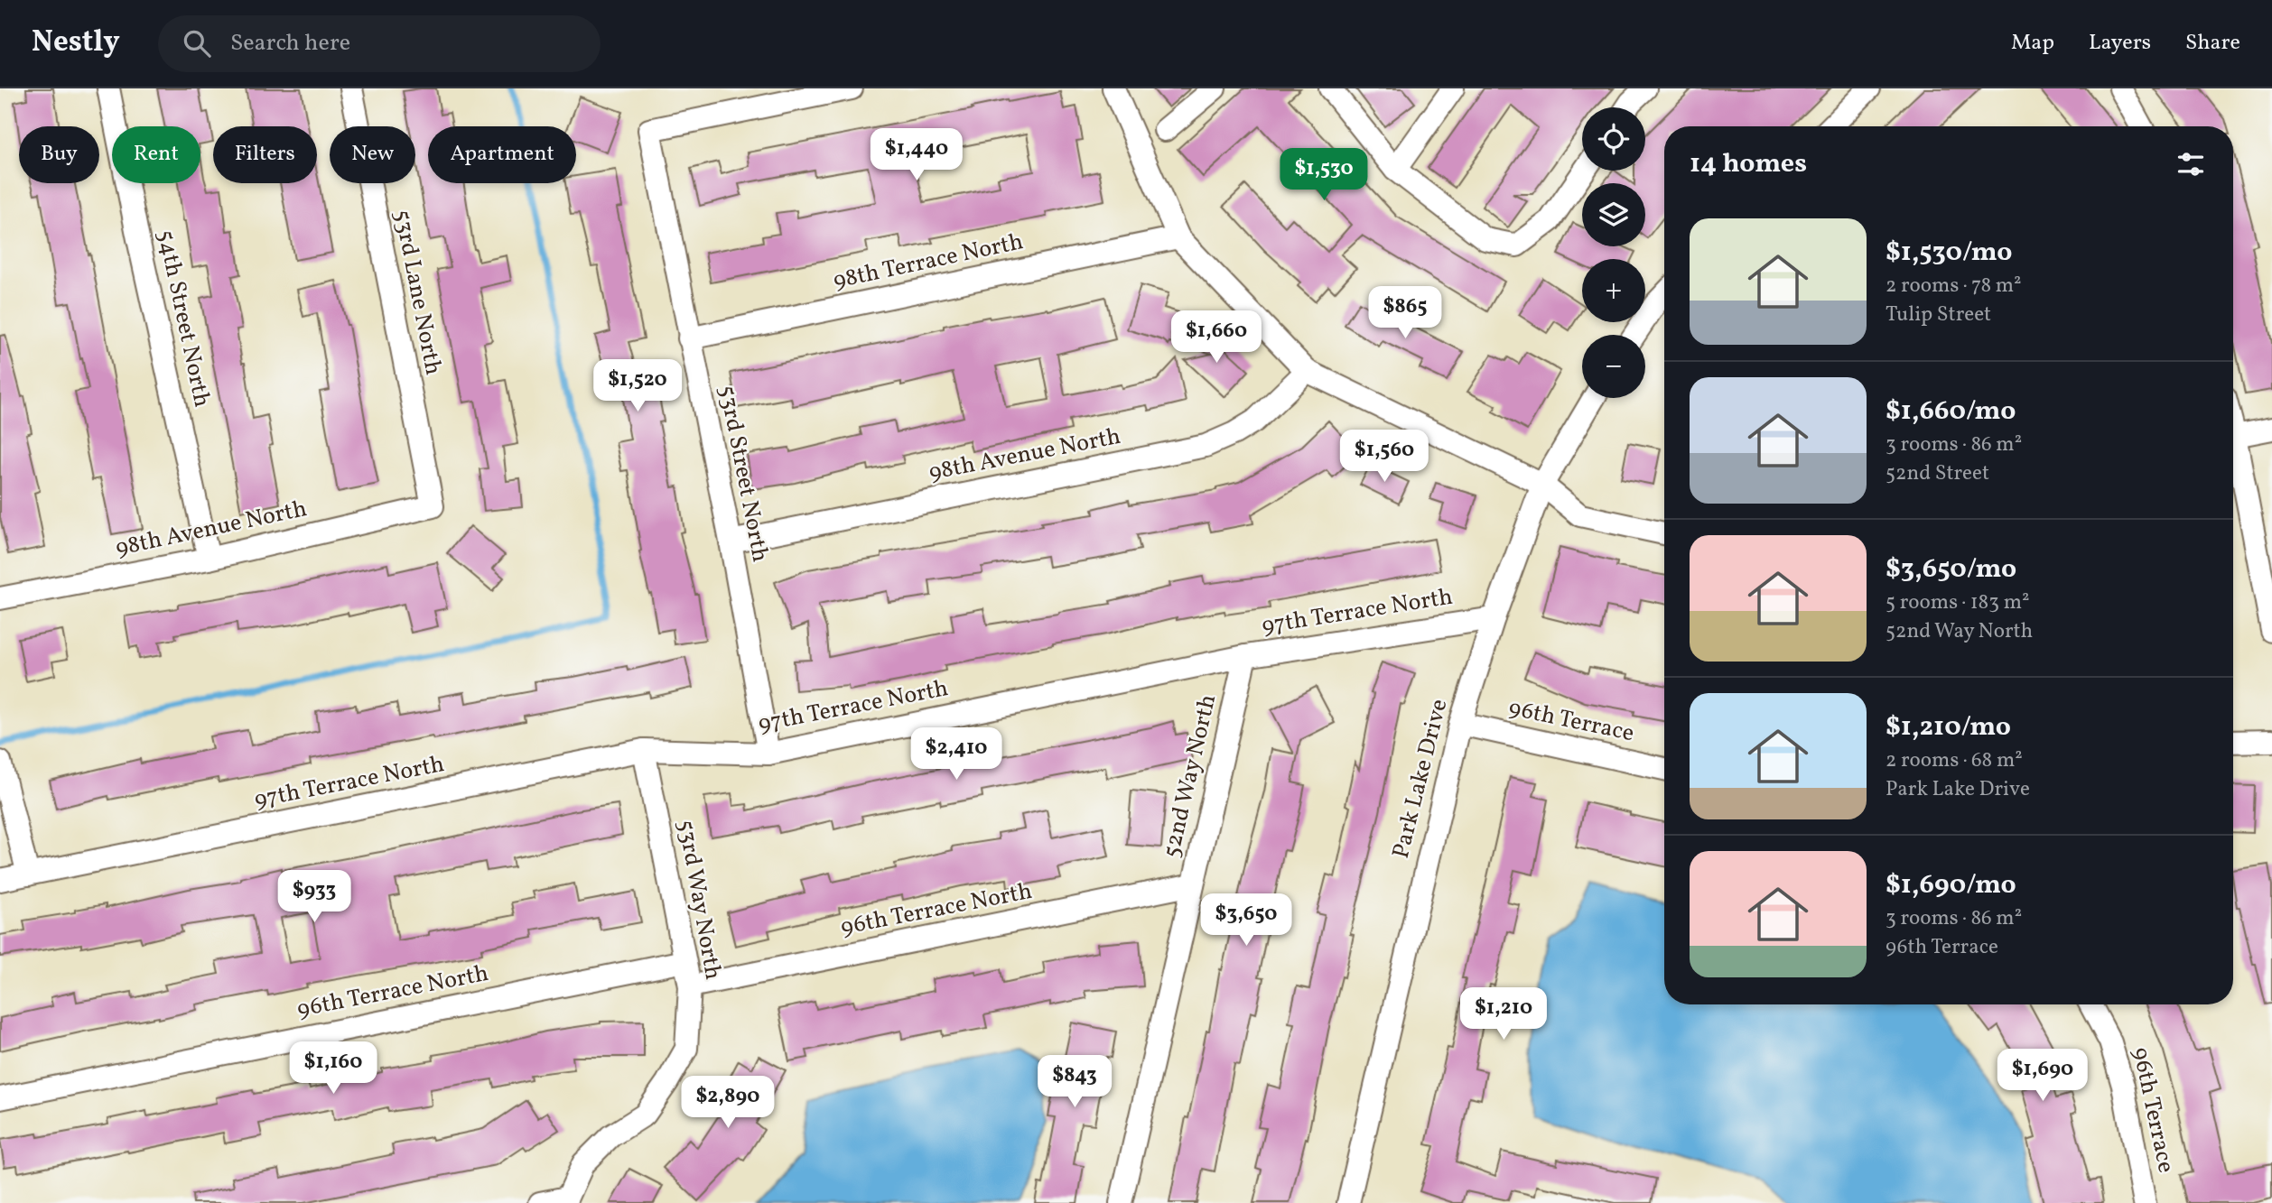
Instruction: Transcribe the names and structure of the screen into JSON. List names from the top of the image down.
{
  "streets": {
    "street": [
      "98th Terrace North",
      "53rd Lane North",
      "54th Street North",
      "98th Avenue North",
      "53rd Street North",
      "97th Terrace North",
      "96th Terrace",
      "52nd Way North",
      "Park Lake Drive",
      "53rd Way North",
      "96th Terrace North"
    ]
  },
  "crossings": [
    ["98th Terrace North", "53rd Street North"],
    ["53rd Lane North", "98th Avenue North"],
    ["54th Street North", "98th Avenue North"],
    ["98th Avenue North", "53rd Street North"],
    ["53rd Street North", "97th Terrace North"],
    ["97th Terrace North", "52nd Way North"],
    ["97th Terrace North", "Park Lake Drive"],
    ["97th Terrace North", "53rd Way North"],
    ["96th Terrace", "Park Lake Drive"],
    ["52nd Way North", "96th Terrace North"],
    ["53rd Way North", "96th Terrace North"]
  ],
  "page": {
    "header": "Nestly",
    "search": "Search here",
    "nav": ["Map", "Layers", "Share"],
    "map_buttons": ["+", "−"],
    "chip": [
      "Buy",
      "Rent",
      "Filters",
      "New",
      "Apartment"
    ],
    "heading": "14 homes",
    "price": [
      "$1,440",
      "$1,530",
      "$865",
      "$1,660",
      "$1,520",
      "$1,560",
      "$2,410",
      "$933",
      "$3,650",
      "$1,210",
      "$1,160",
      "$1,690",
      "$843",
      "$2,890"
    ],
    "list": [
      {
        "name": "$1,530/mo",
        "note": "2 rooms · 78 m² · Tulip Street"
      },
      {
        "name": "$1,660/mo",
        "note": "3 rooms · 86 m² · 52nd Street"
      },
      {
        "name": "$3,650/mo",
        "note": "5 rooms · 183 m² · 52nd Way North"
      },
      {
        "name": "$1,210/mo",
        "note": "2 rooms · 68 m² · Park Lake Drive"
      },
      {
        "name": "$1,690/mo",
        "note": "3 rooms · 86 m² · 96th Terrace"
      }
    ]
  }
}
